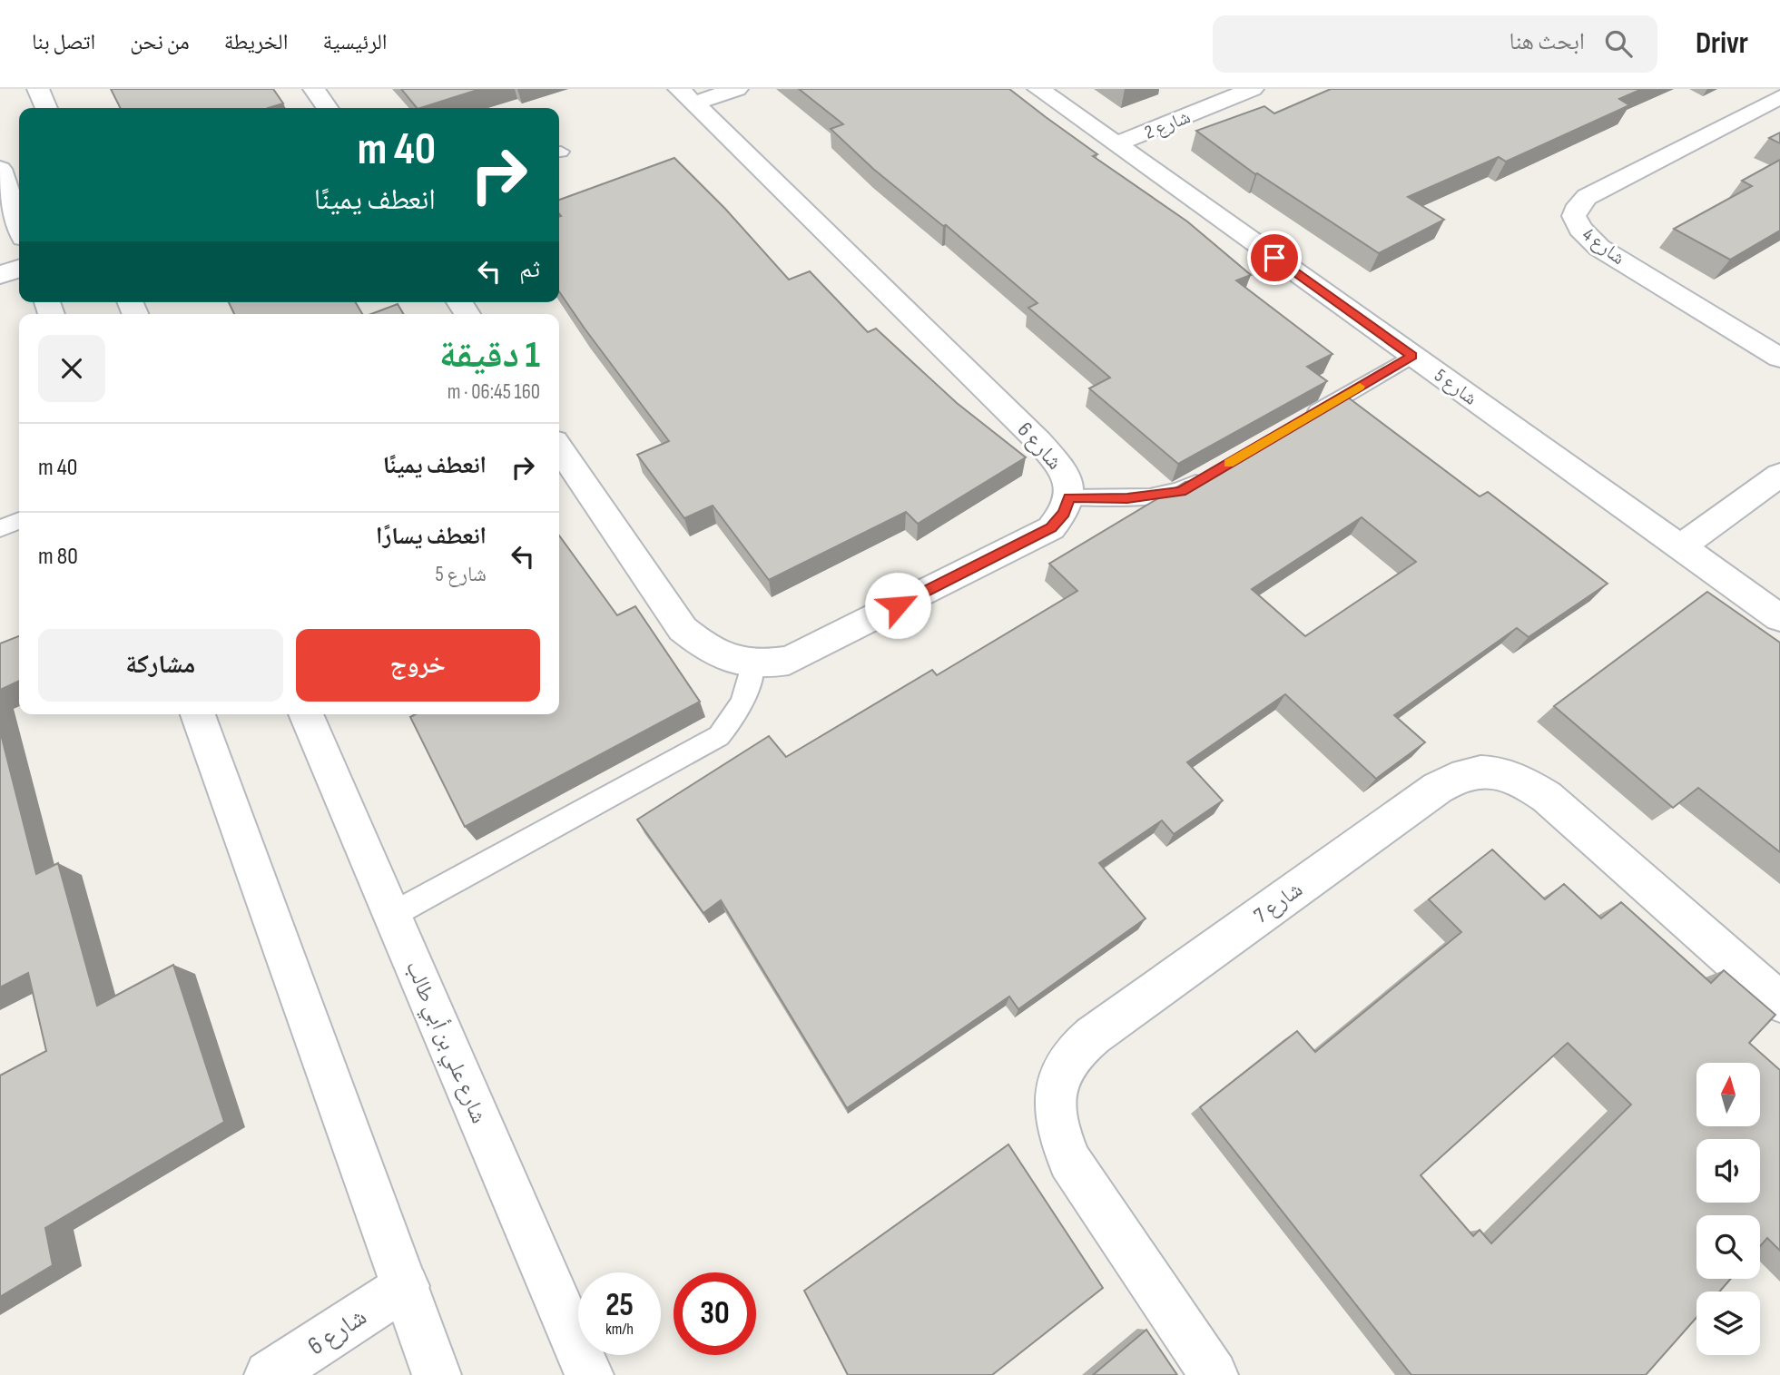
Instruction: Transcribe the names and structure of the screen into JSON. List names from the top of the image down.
{
  "streets": {
    "street": [
      "شارع 2",
      "شارع 4",
      "شارع 5",
      "شارع 6",
      "شارع 7",
      "شارع علي بن أبي طالب"
    ]
  },
  "crossings": [
    ["شارع 2", "شارع 5"]
  ],
  "north": "top",
  "page": {
    "header": "Drivr",
    "search": "ابحث هنا",
    "nav": [
      "الرئيسية",
      "الخريطة",
      "من نحن",
      "اتصل بنا"
    ],
    "turn": ["40 m", "انعطف يمينًا"],
    "then": "ثم",
    "heading": ["1 دقيقة", "160 m · 06:45"],
    "list": [
      {
        "name": "انعطف يمينًا",
        "value": "40 m"
      },
      {
        "name": "انعطف يسارًا",
        "note": "شارع 5",
        "value": "80 m"
      }
    ],
    "buttons": ["خروج", "مشاركة"],
    "speed": "25 km/h",
    "limit": "30"
  }
}
